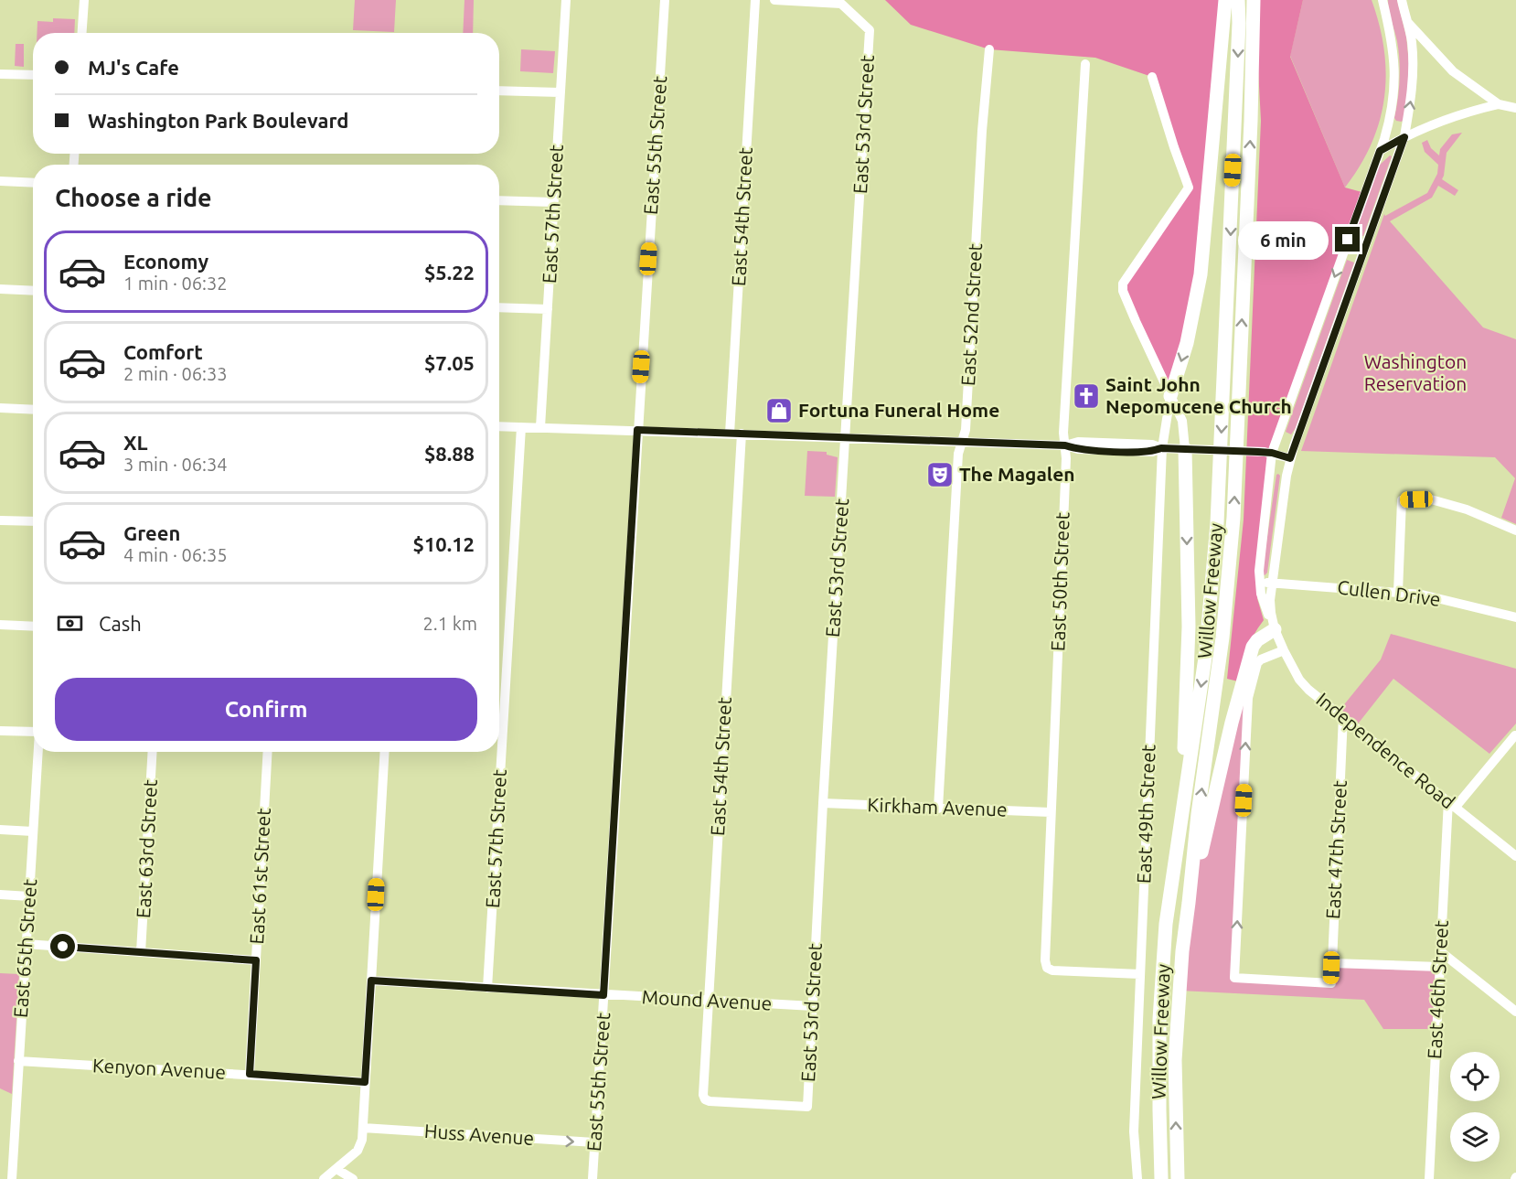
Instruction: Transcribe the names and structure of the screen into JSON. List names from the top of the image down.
{
  "streets": {
    "highway": ["Willow Freeway"],
    "street": [
      "East 53rd Street",
      "East 55th Street",
      "East 57th Street",
      "East 54th Street",
      "East 52nd Street",
      "East 50th Street",
      "Cullen Drive",
      "Independence Road",
      "Kirkham Avenue",
      "East 49th Street",
      "East 63rd Street",
      "East 47th Street",
      "East 61st Street",
      "East 65th Street",
      "East 46th Street",
      "Mound Avenue",
      "Kenyon Avenue",
      "Huss Avenue"
    ]
  },
  "crossings": [
    ["East 53rd Street", "East 54th Street"],
    ["East 53rd Street", "Kirkham Avenue"],
    ["East 53rd Street", "Mound Avenue"],
    ["East 55th Street", "Mound Avenue"],
    ["East 55th Street", "Huss Avenue"],
    ["East 57th Street", "Mound Avenue"],
    ["East 54th Street", "Mound Avenue"],
    ["East 52nd Street", "Kirkham Avenue"],
    ["East 50th Street", "Kirkham Avenue"],
    ["East 50th Street", "East 49th Street"],
    ["Cullen Drive", "Independence Road"],
    ["Independence Road", "East 47th Street"],
    ["Independence Road", "East 46th Street"],
    ["East 61st Street", "Kenyon Avenue"],
    ["East 65th Street", "Kenyon Avenue"]
  ],
  "one_way": ["Huss Avenue"],
  "parks": ["Washington Reservation"],
  "places": {
    "church": ["Saint John Nepomucene Church"],
    "shop": ["Fortuna Funeral Home"],
    "theatre": ["The Magalen"]
  },
  "page": {
    "banner": ["MJ's Cafe", "Washington Park Boulevard"],
    "heading": "Choose a ride",
    "bubble": "6 min",
    "list": [
      {
        "name": "Economy",
        "note": "1 min · 06:32",
        "value": "$5.22"
      },
      {
        "name": "Comfort",
        "note": "2 min · 06:33",
        "value": "$7.05"
      },
      {
        "name": "XL",
        "note": "3 min · 06:34",
        "value": "$8.88"
      },
      {
        "name": "Green",
        "note": "4 min · 06:35",
        "value": "$10.12"
      }
    ],
    "pay": ["Cash", "2.1 km"],
    "buttons": "Confirm"
  }
}
